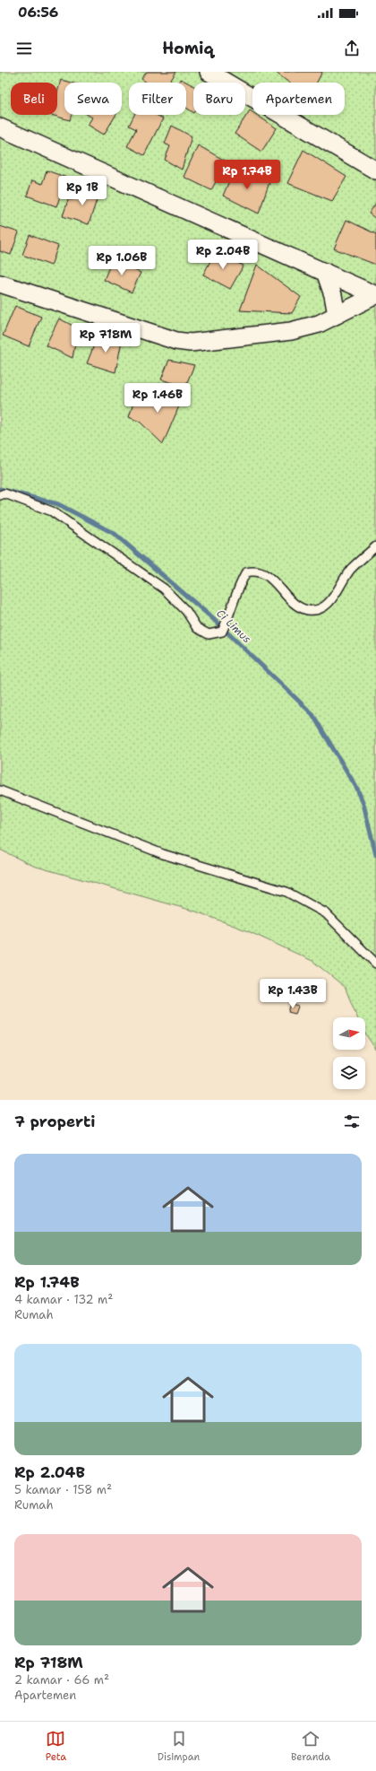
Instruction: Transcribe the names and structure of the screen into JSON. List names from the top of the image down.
{
  "water": ["Ci Limus"],
  "north": "right",
  "page": {
    "status": "06:56",
    "header": "Homiq",
    "chip": [
      "Beli",
      "Sewa",
      "Filter",
      "Baru",
      "Apartemen"
    ],
    "price": [
      "Rp 1.74B",
      "Rp 1B",
      "Rp 2.04B",
      "Rp 1.06B",
      "Rp 718M",
      "Rp 1.46B",
      "Rp 1.43B"
    ],
    "heading": "7 properti",
    "list": [
      {
        "name": "Rp 1.74B",
        "note": "4 kamar · 132 m² · Rumah"
      },
      {
        "name": "Rp 2.04B",
        "note": "5 kamar · 158 m² · Rumah"
      },
      {
        "name": "Rp 718M",
        "note": "2 kamar · 66 m² · Apartemen"
      }
    ],
    "tabs": ["Peta", "Disimpan", "Beranda"]
  }
}
